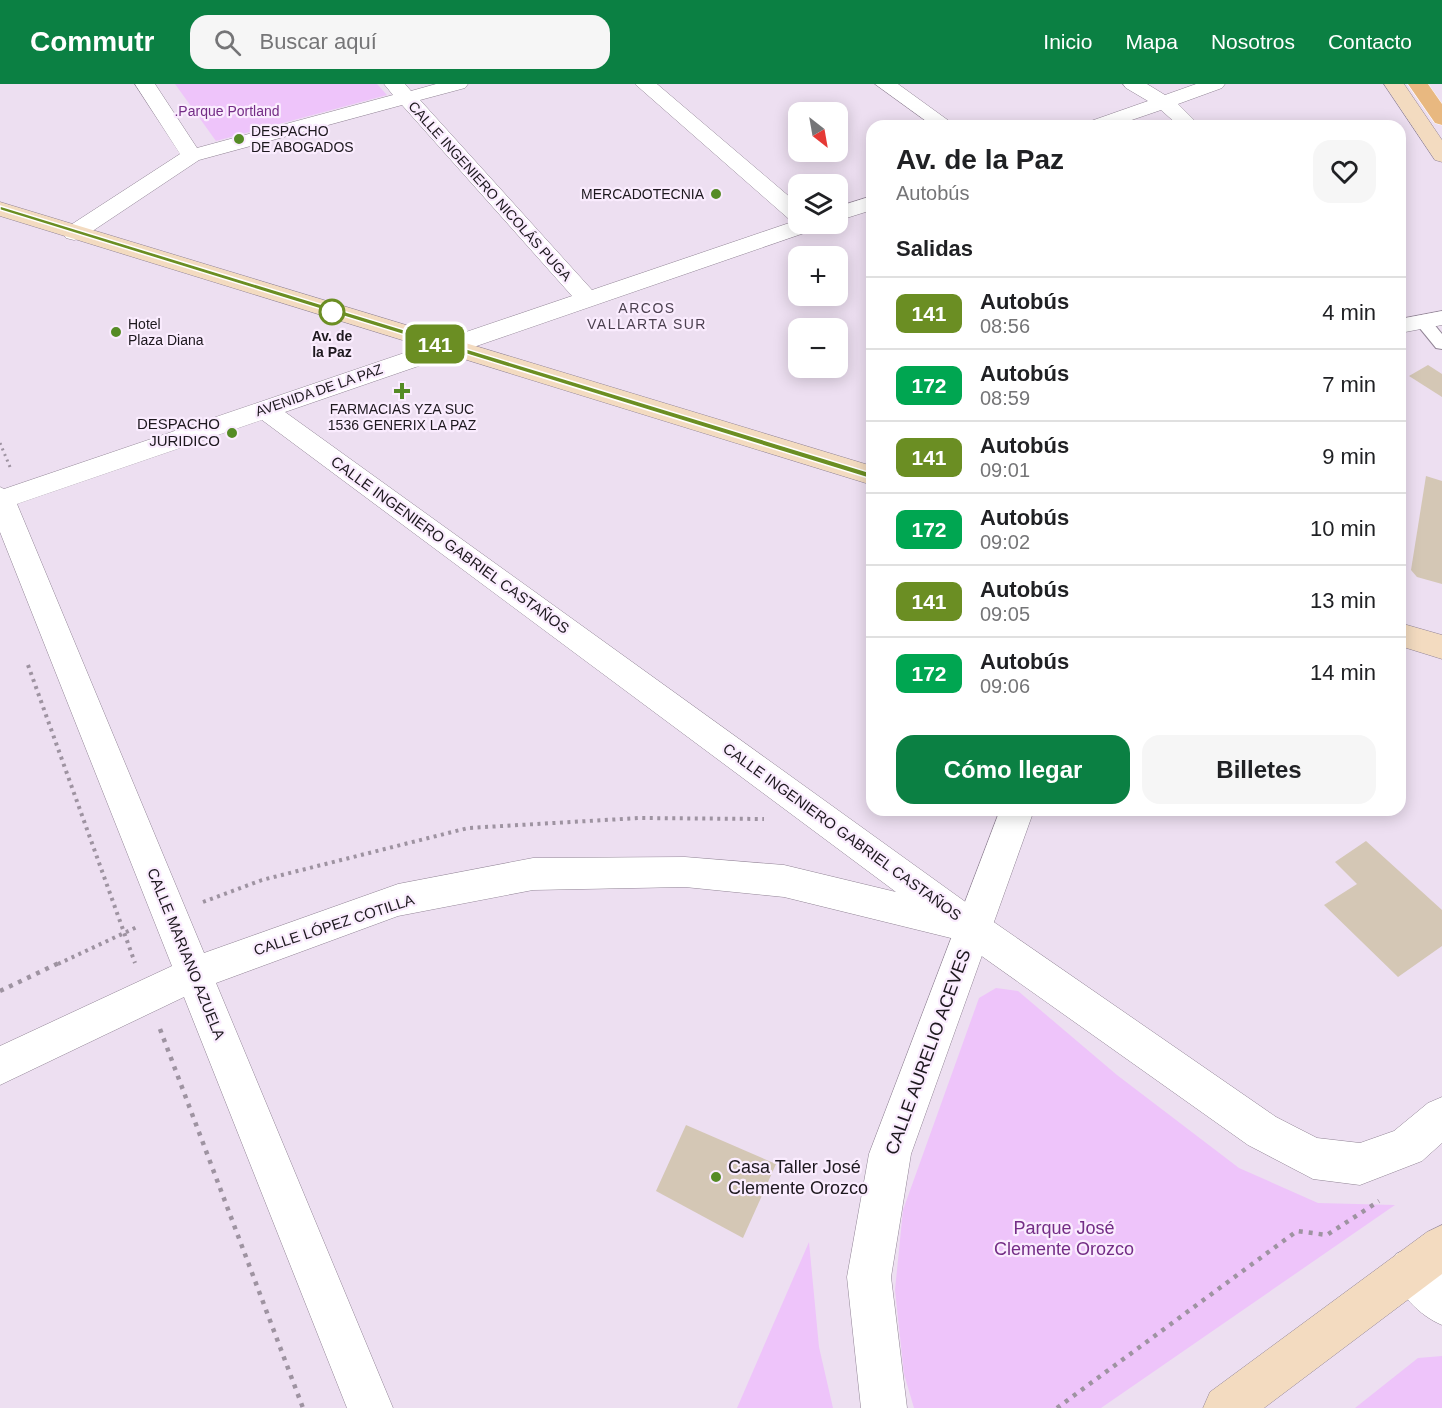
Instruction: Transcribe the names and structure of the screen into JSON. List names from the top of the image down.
{
  "streets": {
    "street": [
      "CALLE INGENIERO NICOLÁS PUGA",
      "AVENIDA DE LA PAZ",
      "CALLE INGENIERO GABRIEL CASTAÑOS",
      "CALLE LÓPEZ COTILLA",
      "CALLE MARIANO AZUELA",
      "CALLE AURELIO ACEVES"
    ]
  },
  "crossings": [
    ["CALLE INGENIERO NICOLÁS PUGA", "AVENIDA DE LA PAZ"],
    ["AVENIDA DE LA PAZ", "CALLE INGENIERO GABRIEL CASTAÑOS"],
    ["AVENIDA DE LA PAZ", "CALLE MARIANO AZUELA"],
    ["CALLE INGENIERO GABRIEL CASTAÑOS", "CALLE LÓPEZ COTILLA"],
    ["CALLE INGENIERO GABRIEL CASTAÑOS", "CALLE AURELIO ACEVES"],
    ["CALLE LÓPEZ COTILLA", "CALLE MARIANO AZUELA"],
    ["CALLE LÓPEZ COTILLA", "CALLE AURELIO ACEVES"]
  ],
  "districts": ["ARCOS VALLARTA SUR"],
  "parks": [".Parque Portland", "Parque José Clemente Orozco"],
  "places": {
    "other": [
      "DESPACHO DE ABOGADOS",
      "MERCADOTECNIA",
      "Av. de la Paz",
      "Hotel Plaza Diana",
      "DESPACHO JURIDICO",
      "Casa Taller José Clemente Orozco"
    ],
    "health": ["FARMACIAS YZA SUC 1536 GENERIX LA PAZ"]
  },
  "lines": ["bus line 141"],
  "north": "bottom right",
  "page": {
    "header": "Commutr",
    "search": "Buscar aquí",
    "nav": [
      "Inicio",
      "Mapa",
      "Nosotros",
      "Contacto"
    ],
    "on_map": "141",
    "map_buttons": ["+", "−"],
    "heading": [
      ["Av. de la Paz", "Autobús"],
      "Salidas"
    ],
    "list": [
      {
        "mark": "141",
        "name": "Autobús",
        "note": "08:56",
        "value": "4 min"
      },
      {
        "mark": "172",
        "name": "Autobús",
        "note": "08:59",
        "value": "7 min"
      },
      {
        "mark": "141",
        "name": "Autobús",
        "note": "09:01",
        "value": "9 min"
      },
      {
        "mark": "172",
        "name": "Autobús",
        "note": "09:02",
        "value": "10 min"
      },
      {
        "mark": "141",
        "name": "Autobús",
        "note": "09:05",
        "value": "13 min"
      },
      {
        "mark": "172",
        "name": "Autobús",
        "note": "09:06",
        "value": "14 min"
      }
    ],
    "buttons": ["Cómo llegar", "Billetes"]
  }
}
